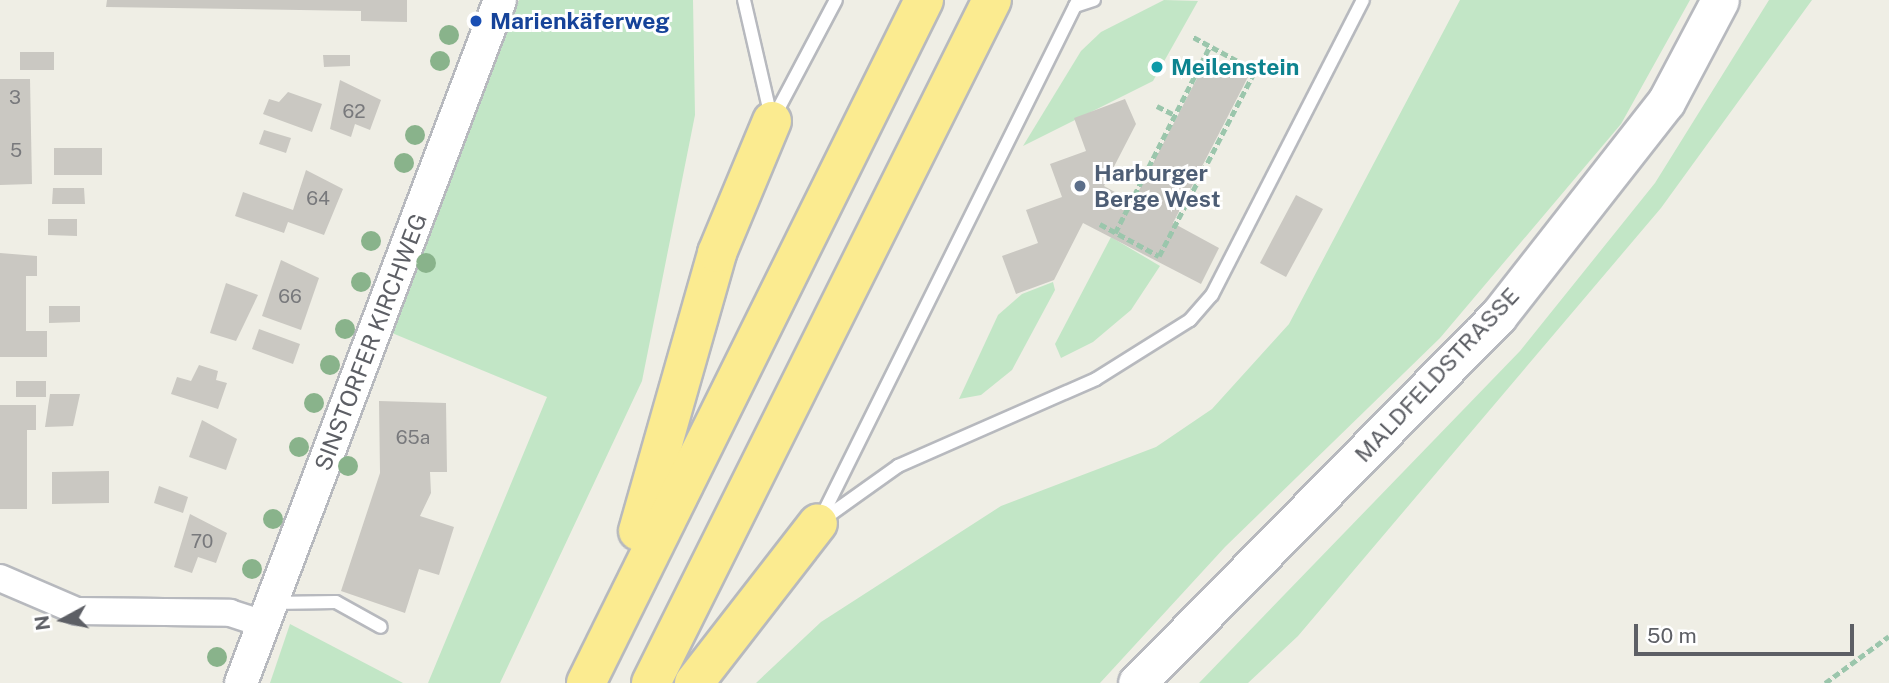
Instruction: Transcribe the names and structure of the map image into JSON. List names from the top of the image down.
{
  "streets": {
    "main road": ["MALDFELDSTRASSE"],
    "street": ["SINSTORFER KIRCHWEG"]
  },
  "places": ["Marienkäferweg", "Meilenstein", "Harburger Berge West"],
  "house_numbers": [
    "3",
    "62",
    "5",
    "64",
    "66",
    "65a",
    "70"
  ],
  "scale_bar": "50 m",
  "north": "left"
}
